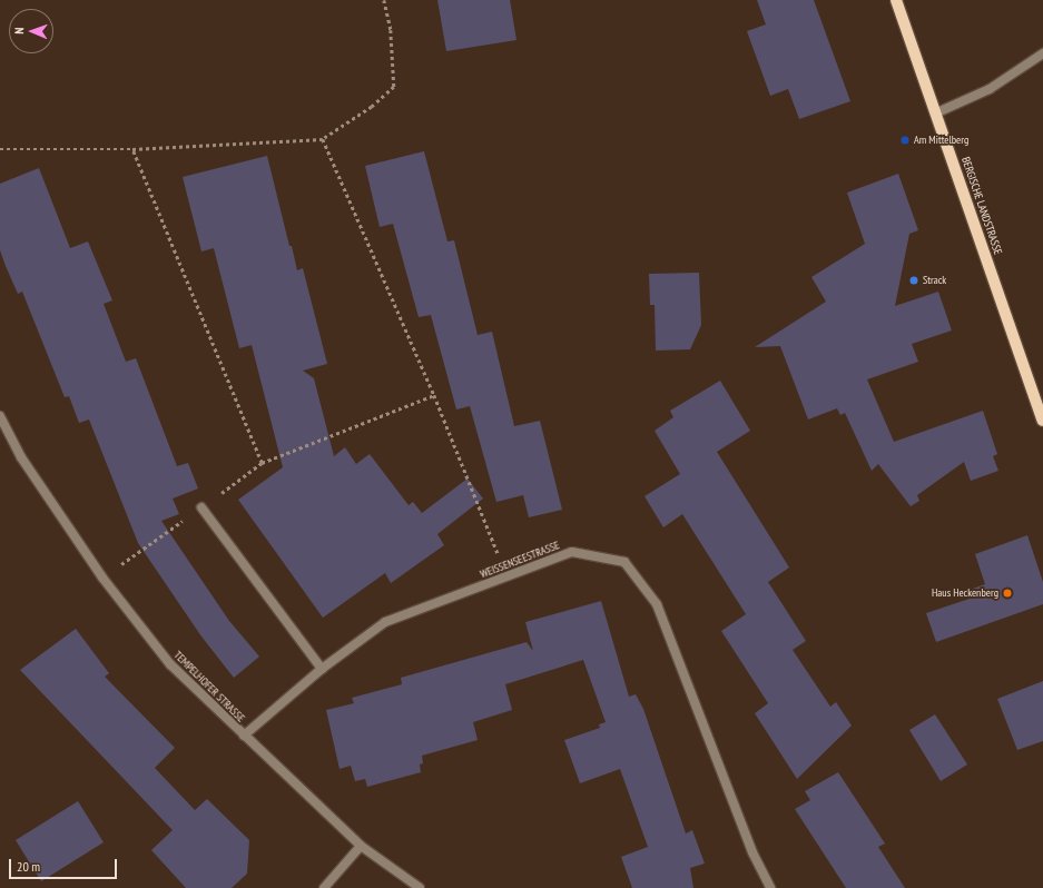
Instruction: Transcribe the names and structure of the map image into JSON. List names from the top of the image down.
{
  "streets": {
    "main road": ["BERGISCHE LANDSTRASSE"],
    "street": ["WEISSENSEESTRASSE", "TEMPELHOFER STRASSE"]
  },
  "crossings": [
    ["WEISSENSEESTRASSE", "TEMPELHOFER STRASSE"]
  ],
  "places": ["Am Mittelberg", "Strack", "Haus Heckenberg"],
  "scale_bar": "20 m",
  "north": "left"
}
